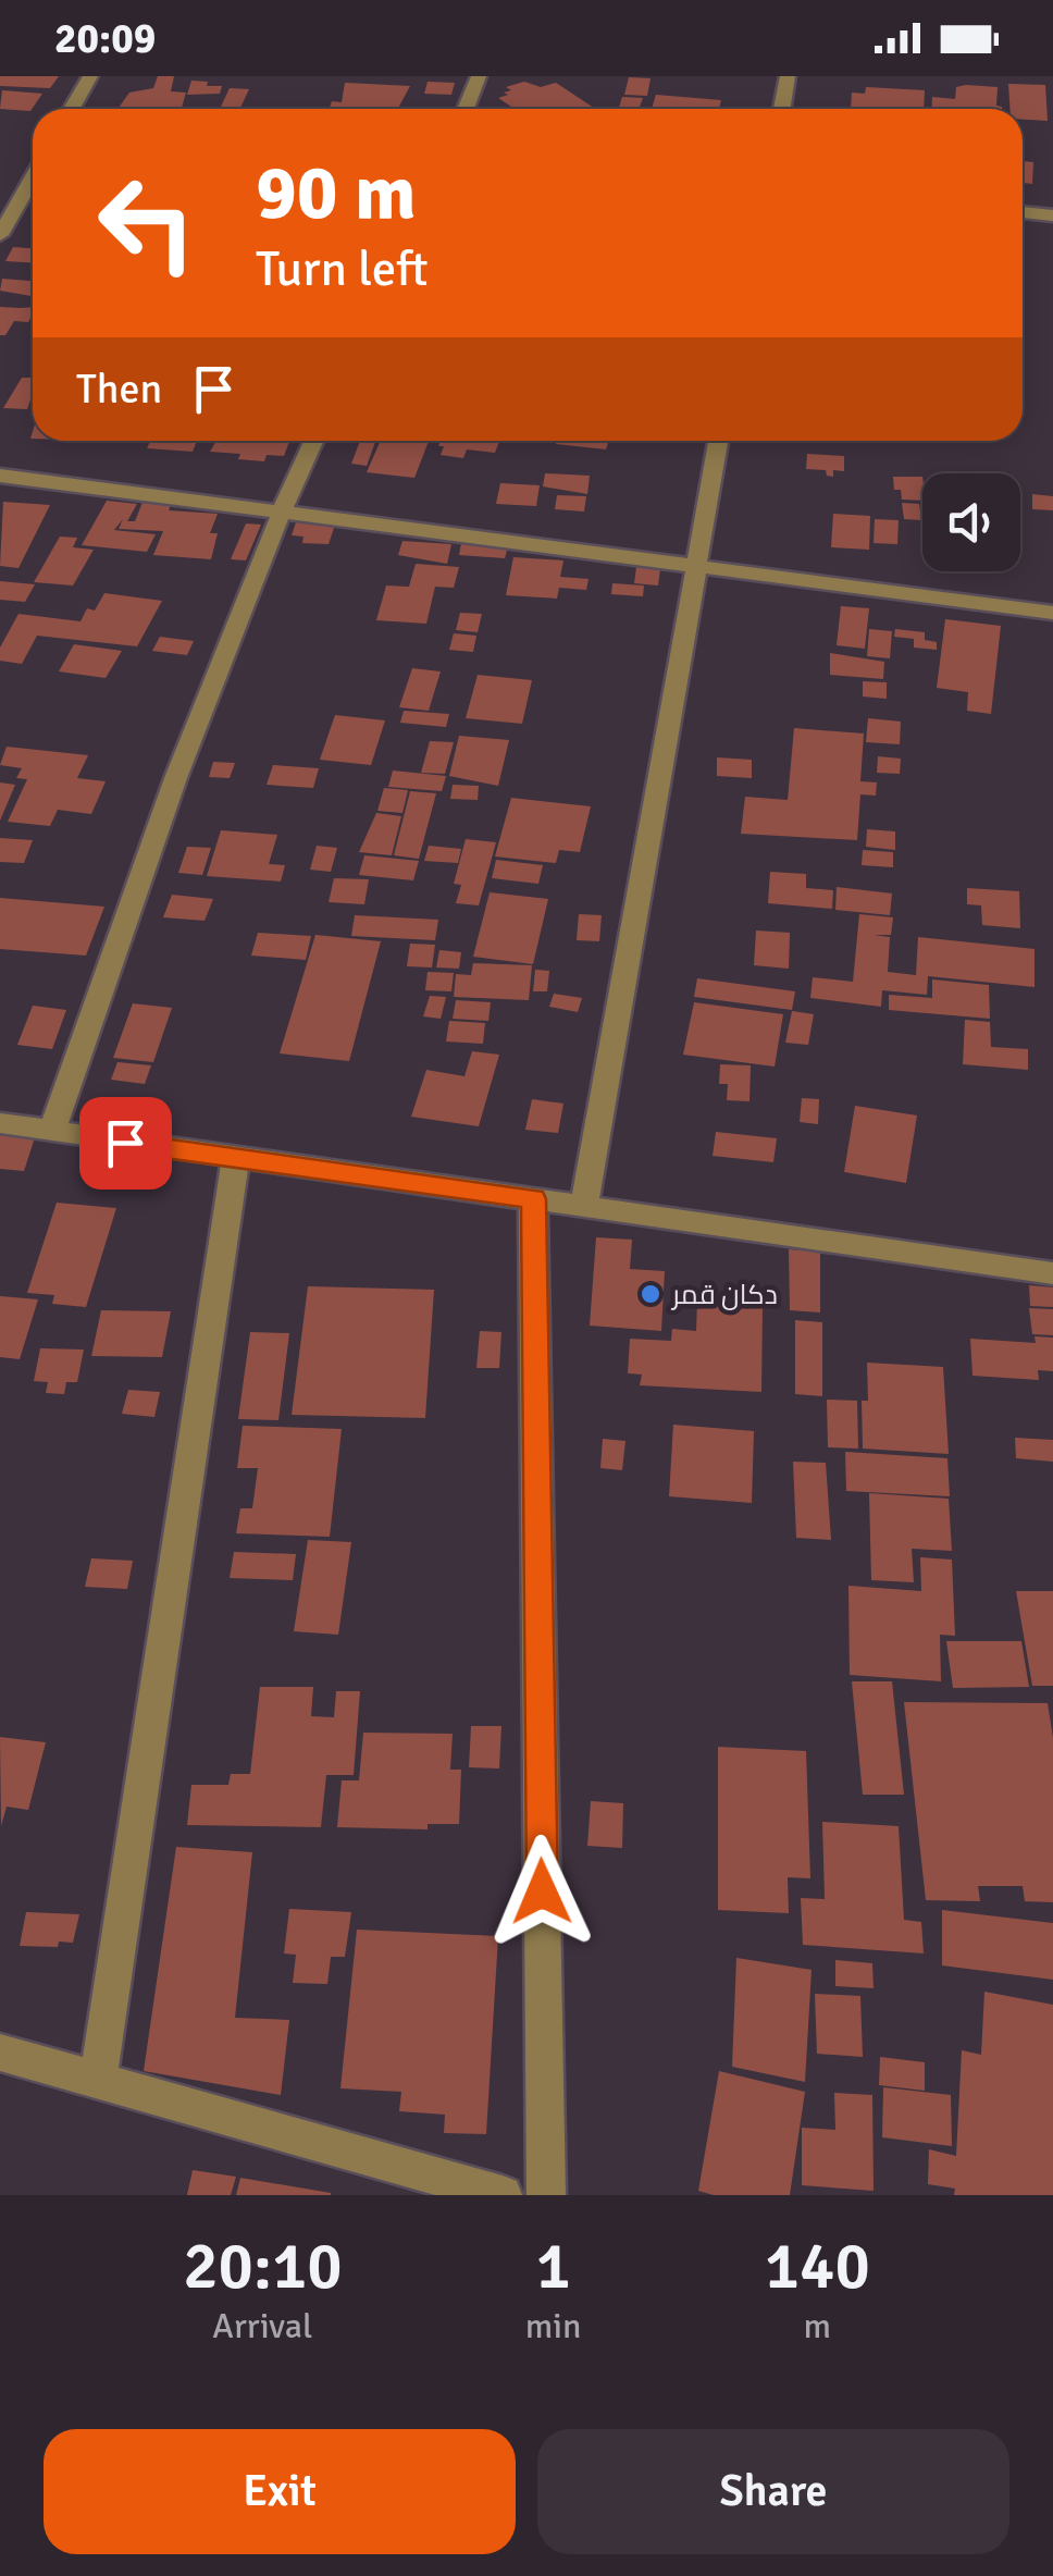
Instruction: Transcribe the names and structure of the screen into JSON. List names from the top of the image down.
{
  "places": ["دكان قمر"],
  "page": {
    "status": "20:09",
    "turn": ["90 m", "Turn left"],
    "then": "Then",
    "eta": [
      "20:10",
      "Arrival",
      "1",
      "min",
      "140",
      "m"
    ],
    "buttons": ["Exit", "Share"]
  }
}
